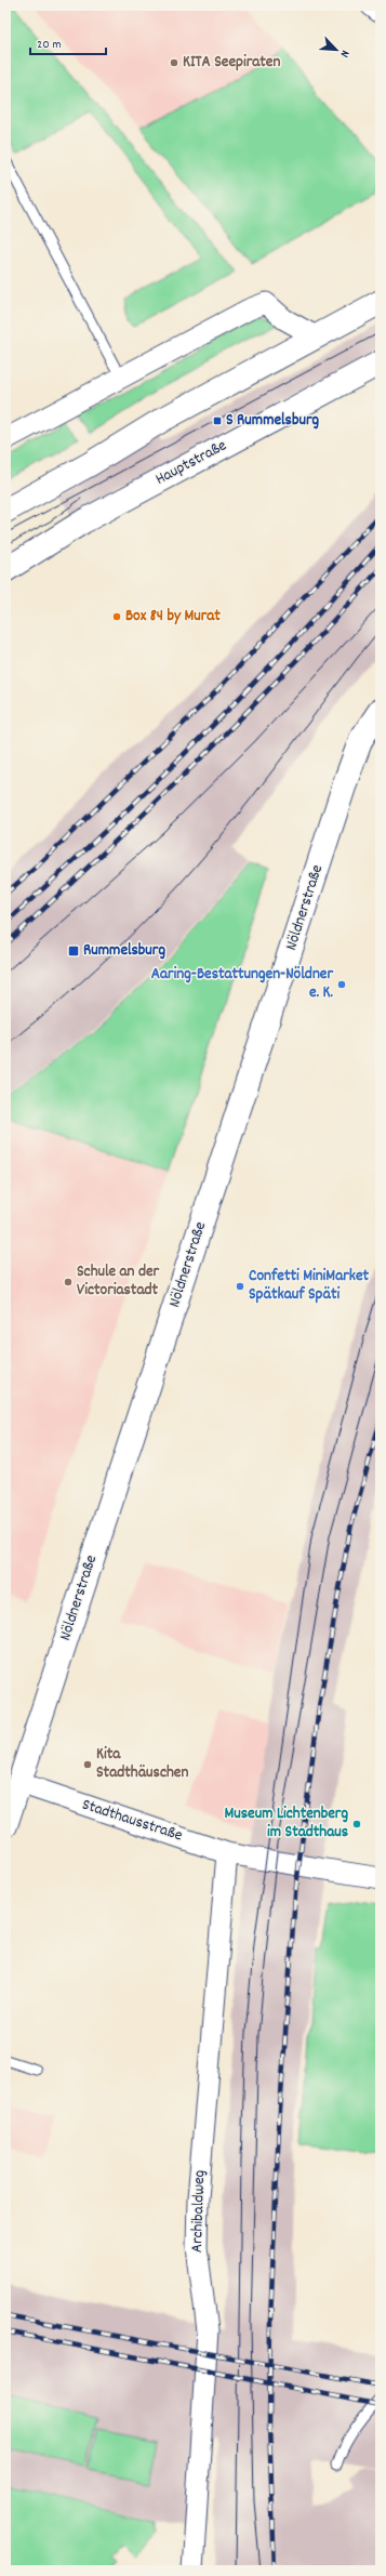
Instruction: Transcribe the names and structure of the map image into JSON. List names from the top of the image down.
{
  "streets": {
    "street": [
      "Hauptstraße",
      "Nöldnerstraße",
      "Stadthausstraße",
      "Archibaldweg"
    ]
  },
  "crossings": [
    ["Nöldnerstraße", "Stadthausstraße"],
    ["Stadthausstraße", "Archibaldweg"]
  ],
  "places": {
    "other": [
      "KITA Seepiraten",
      "Box 84 by Murat",
      "Aaring-Bestattungen-Nöldner e. K.",
      "Schule an der Victoriastadt",
      "Confetti MiniMarket Spätkauf Späti",
      "Kita Stadthäuschen",
      "Museum Lichtenberg im Stadthaus"
    ],
    "transit": ["S Rummelsburg", "Rummelsburg"]
  },
  "scale_bar": "20 m",
  "north": "bottom right"
}
